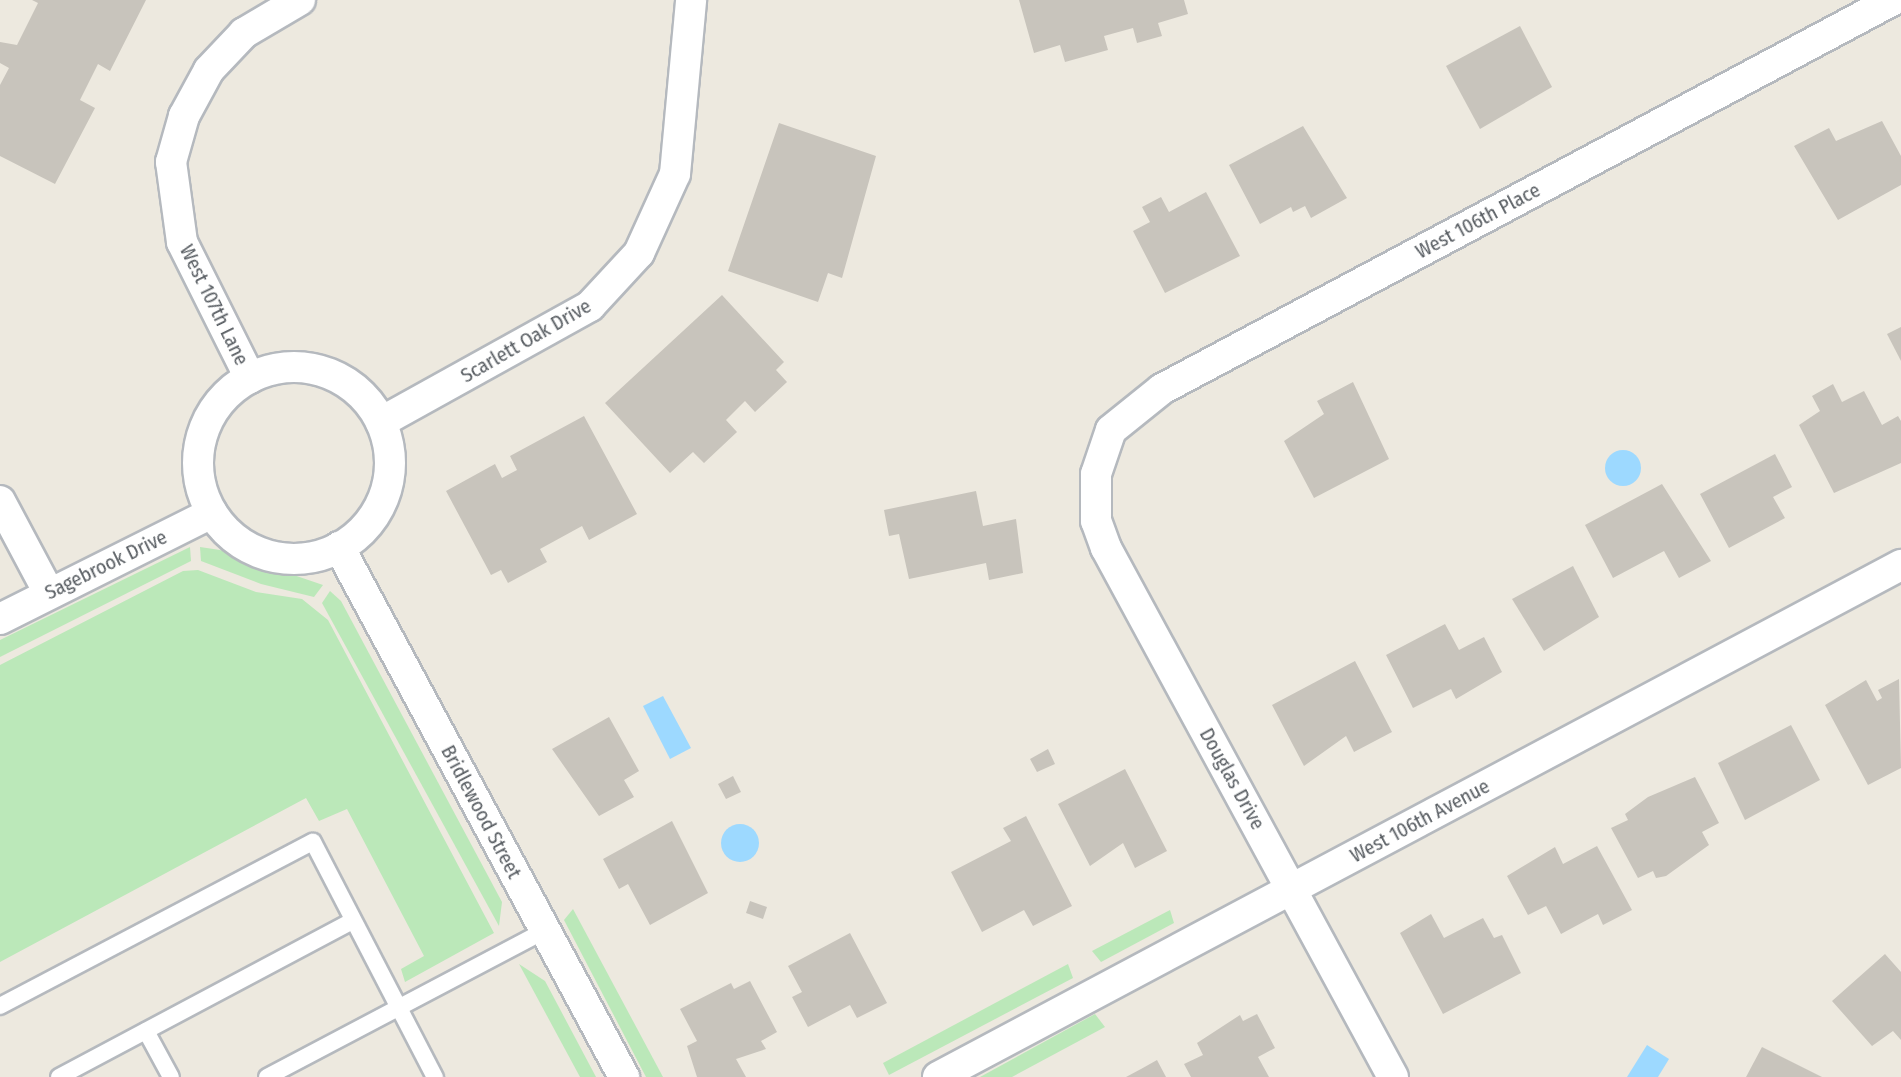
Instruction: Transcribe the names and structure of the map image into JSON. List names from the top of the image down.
{
  "streets": {
    "street": [
      "West 106th Place",
      "West 107th Lane",
      "Scarlett Oak Drive",
      "Sagebrook Drive",
      "Douglas Drive",
      "Bridlewood Street",
      "West 106th Avenue"
    ]
  },
  "crossings": [
    ["West 106th Place", "Douglas Drive"],
    ["West 107th Lane", "Scarlett Oak Drive"],
    ["West 107th Lane", "Sagebrook Drive"],
    ["West 107th Lane", "Bridlewood Street"],
    ["Scarlett Oak Drive", "Sagebrook Drive"],
    ["Scarlett Oak Drive", "Bridlewood Street"],
    ["Sagebrook Drive", "Bridlewood Street"],
    ["Douglas Drive", "West 106th Avenue"]
  ]
}
